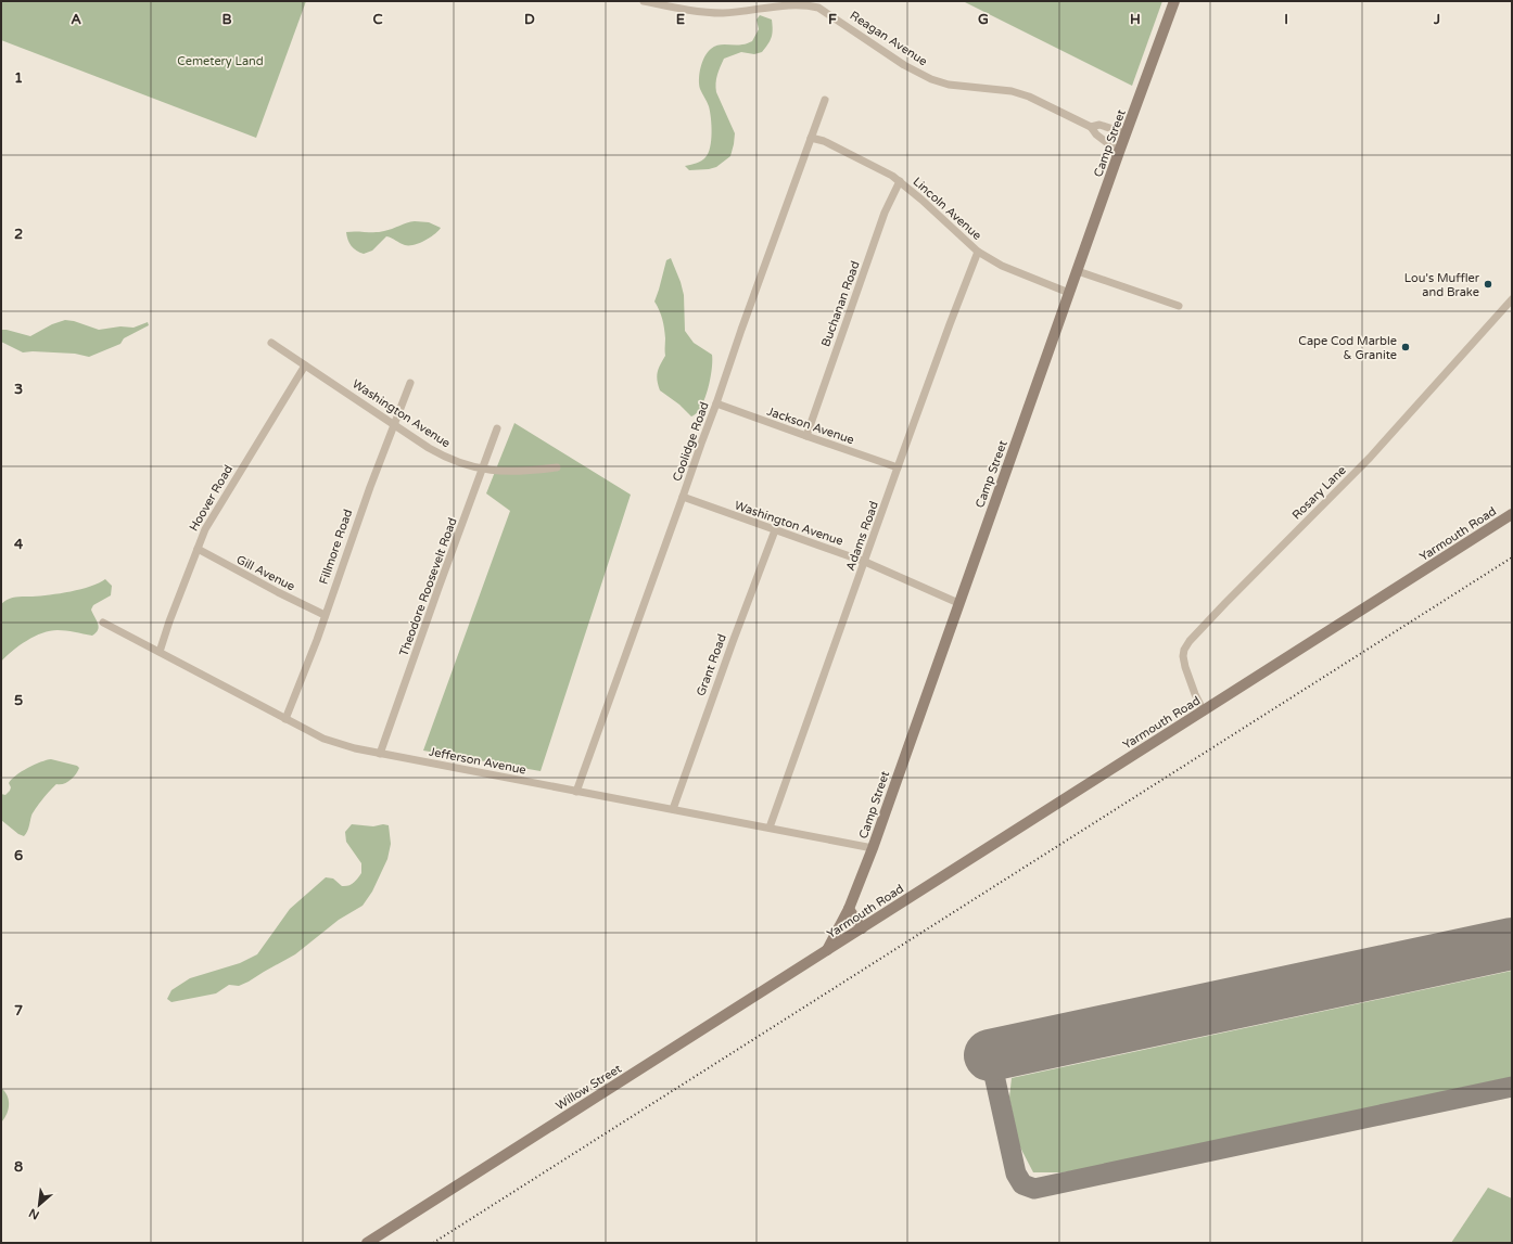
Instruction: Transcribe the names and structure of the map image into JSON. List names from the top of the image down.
{
  "streets": {
    "main road": ["Camp Street", "Yarmouth Road", "Willow Street"],
    "street": [
      "Reagan Avenue",
      "Lincoln Avenue",
      "Buchanan Road",
      "Washington Avenue",
      "Jackson Avenue",
      "Coolidge Road",
      "Rosary Lane",
      "Hoover Road",
      "Adams Road",
      "Fillmore Road",
      "Gill Avenue",
      "Theodore Roosevelt Road",
      "Grant Road",
      "Jefferson Avenue"
    ]
  },
  "crossings": [
    ["Reagan Avenue", "Camp Street"],
    ["Camp Street", "Lincoln Avenue"],
    ["Camp Street", "Washington Avenue"],
    ["Camp Street", "Yarmouth Road"],
    ["Camp Street", "Jefferson Avenue"],
    ["Camp Street", "Willow Street"],
    ["Lincoln Avenue", "Buchanan Road"],
    ["Lincoln Avenue", "Coolidge Road"],
    ["Lincoln Avenue", "Adams Road"],
    ["Buchanan Road", "Jackson Avenue"],
    ["Washington Avenue", "Coolidge Road"],
    ["Washington Avenue", "Hoover Road"],
    ["Washington Avenue", "Adams Road"],
    ["Washington Avenue", "Fillmore Road"],
    ["Washington Avenue", "Theodore Roosevelt Road"],
    ["Washington Avenue", "Grant Road"],
    ["Jackson Avenue", "Coolidge Road"],
    ["Jackson Avenue", "Adams Road"],
    ["Coolidge Road", "Jefferson Avenue"],
    ["Rosary Lane", "Yarmouth Road"],
    ["Hoover Road", "Gill Avenue"],
    ["Hoover Road", "Jefferson Avenue"],
    ["Yarmouth Road", "Willow Street"],
    ["Adams Road", "Jefferson Avenue"],
    ["Fillmore Road", "Gill Avenue"],
    ["Fillmore Road", "Jefferson Avenue"],
    ["Theodore Roosevelt Road", "Jefferson Avenue"],
    ["Grant Road", "Jefferson Avenue"]
  ],
  "parks": ["Cemetery Land"],
  "places": ["Lou's Muffler and Brake", "Cape Cod Marble & Granite"],
  "north": "bottom left",
  "grid": {
    "columns": [
      "A",
      "B",
      "C",
      "D",
      "E",
      "F",
      "G",
      "H",
      "I",
      "J"
    ],
    "rows": [
      "1",
      "2",
      "3",
      "4",
      "5",
      "6",
      "7",
      "8"
    ]
  }
}
